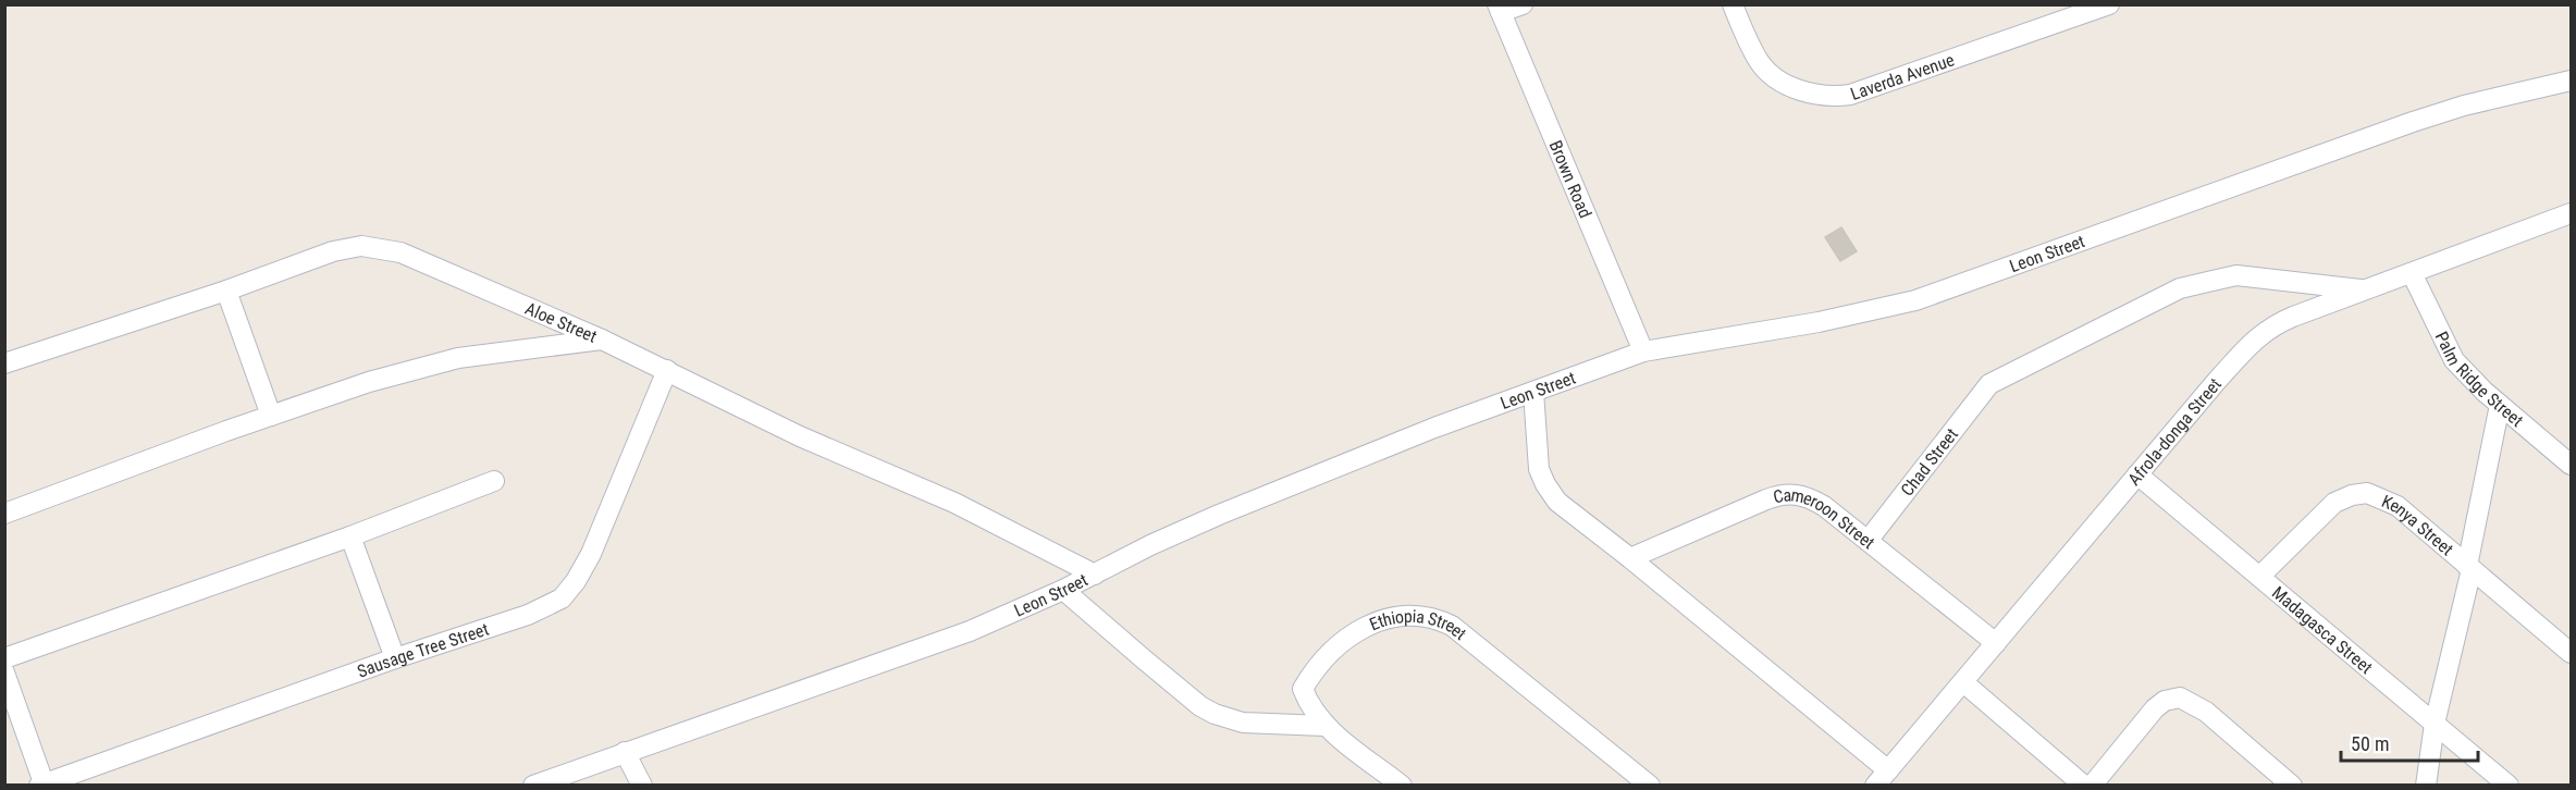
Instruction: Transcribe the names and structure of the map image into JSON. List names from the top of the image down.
{
  "streets": {
    "street": [
      "Laverda Avenue",
      "Brown Road",
      "Leon Street",
      "Aloe Street",
      "Palm Ridge Street",
      "Afrola-donga Street",
      "Chad Street",
      "Cameroon Street",
      "Kenya Street",
      "Madagasca Street",
      "Ethiopia Street",
      "Sausage Tree Street"
    ]
  },
  "crossings": [
    ["Brown Road", "Leon Street"],
    ["Leon Street", "Aloe Street"],
    ["Aloe Street", "Sausage Tree Street"],
    ["Palm Ridge Street", "Afrola-donga Street"],
    ["Afrola-donga Street", "Chad Street"],
    ["Afrola-donga Street", "Cameroon Street"],
    ["Afrola-donga Street", "Madagasca Street"],
    ["Chad Street", "Cameroon Street"],
    ["Kenya Street", "Madagasca Street"]
  ],
  "scale_bar": "50 m"
}
